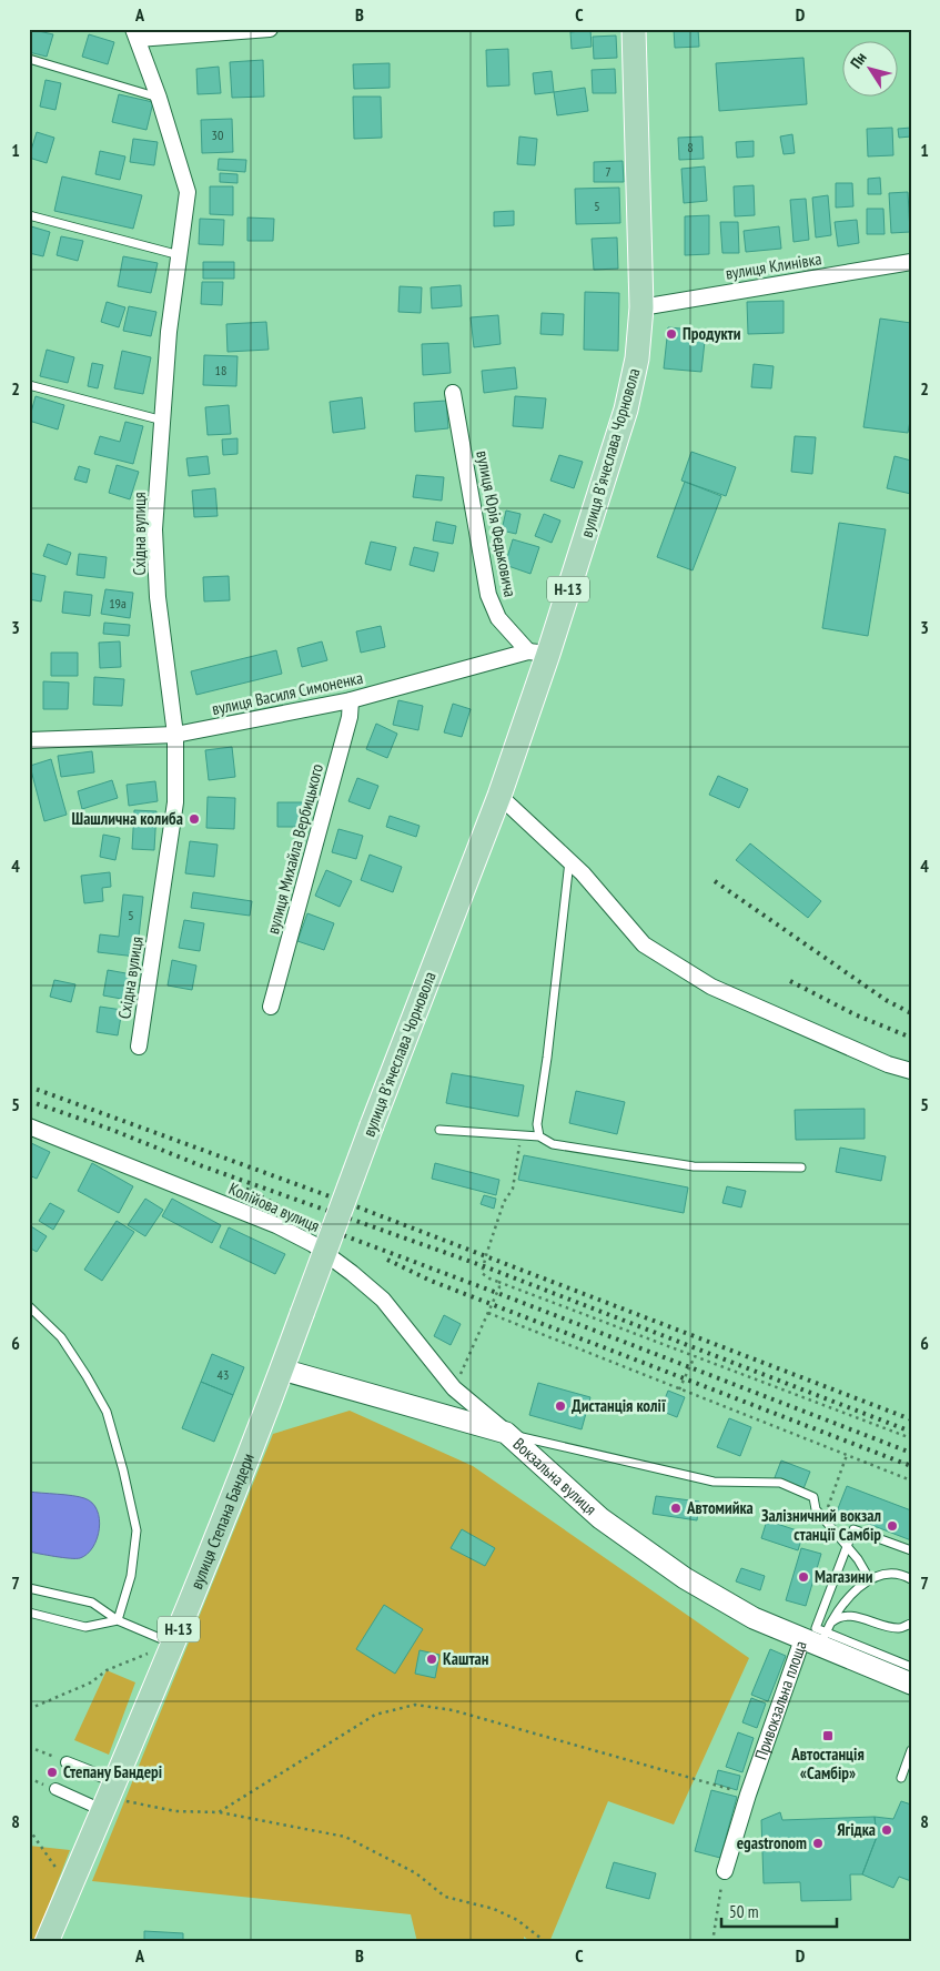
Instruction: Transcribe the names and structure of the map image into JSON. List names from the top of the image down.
{
  "streets": {
    "main road": [
      "вулиця Вʼячеслава Чорновола",
      "Н-13",
      "Вокзальна вулиця",
      "вулиця Степана Бандери",
      "Привокзальна площа"
    ],
    "street": [
      "вулиця Клинівка",
      "вулиця Юрія Федьковича",
      "Східна вулиця",
      "вулиця Василя Симоненка",
      "вулиця Михайла Вербицького",
      "Колійова вулиця"
    ]
  },
  "crossings": [
    ["вулиця Клинівка", "вулиця Вʼячеслава Чорновола"],
    ["вулиця Вʼячеслава Чорновола", "вулиця Юрія Федьковича"],
    ["вулиця Вʼячеслава Чорновола", "вулиця Василя Симоненка"],
    ["вулиця Вʼячеслава Чорновола", "вулиця Степана Бандери"],
    ["вулиця Юрія Федьковича", "вулиця Василя Симоненка"],
    ["Східна вулиця", "вулиця Василя Симоненка"],
    ["вулиця Василя Симоненка", "вулиця Михайла Вербицького"],
    ["Колійова вулиця", "Вокзальна вулиця"],
    ["Вокзальна вулиця", "вулиця Степана Бандери"],
    ["Вокзальна вулиця", "Привокзальна площа"]
  ],
  "places": {
    "other": [
      "Продукти",
      "Шашлична колиба",
      "Дистанція колії",
      "Автомийка",
      "Залізничний вокзал станції Самбір",
      "Магазини",
      "Каштан",
      "Степану Бандері",
      "Ягідка",
      "egastronom"
    ],
    "transit": ["Автостанція «Самбір»"]
  },
  "house_numbers": [
    "30",
    "8",
    "7",
    "5",
    "18",
    "19а",
    "5",
    "43"
  ],
  "scale_bar": "50 m",
  "north": "top left",
  "grid": {
    "columns": [
      "A",
      "B",
      "C",
      "D"
    ],
    "rows": [
      "1",
      "2",
      "3",
      "4",
      "5",
      "6",
      "7",
      "8"
    ]
  }
}
